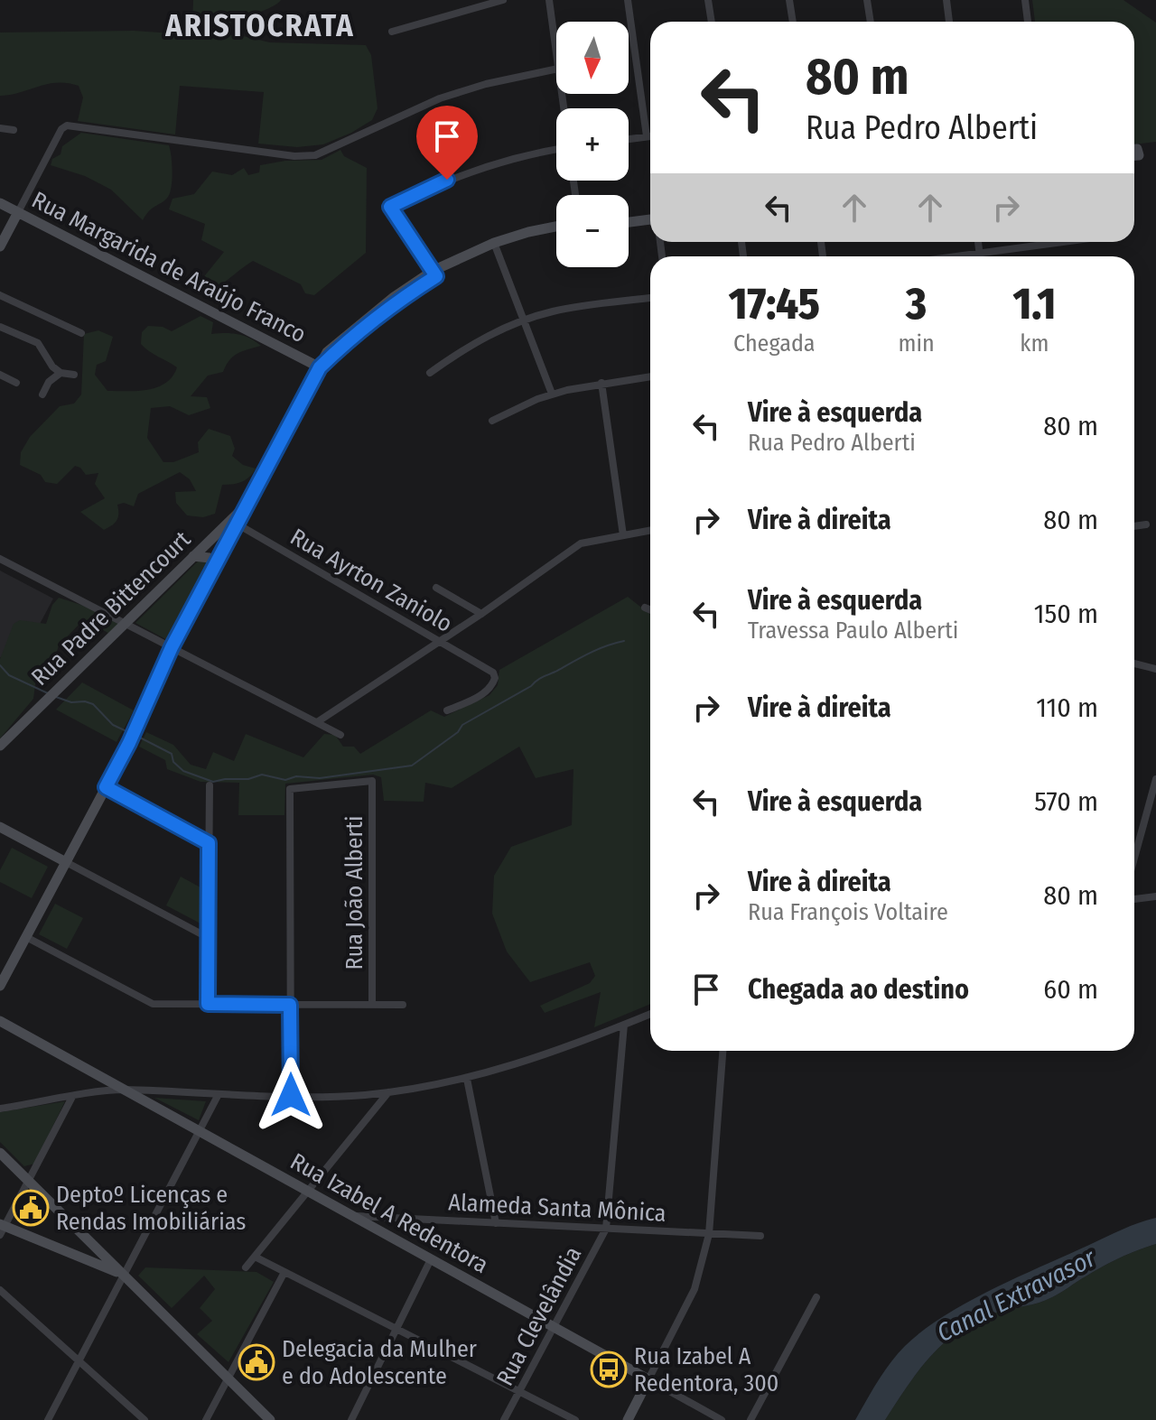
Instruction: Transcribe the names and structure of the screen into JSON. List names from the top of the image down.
{
  "streets": {
    "main road": ["Rua Margarida de Araújo Franco", "Rua Padre Bittencourt", "Rua Izabel A Redentora"],
    "street": [
      "Rua Ayrton Zaniolo",
      "Rua João Alberti",
      "Alameda Santa Mônica",
      "Rua Clevelândia"
    ]
  },
  "crossings": [
    ["Rua Margarida de Araújo Franco", "Rua Padre Bittencourt"],
    ["Rua Ayrton Zaniolo", "Rua Padre Bittencourt"],
    ["Alameda Santa Mônica", "Rua Izabel A Redentora"],
    ["Alameda Santa Mônica", "Rua Clevelândia"],
    ["Rua Izabel A Redentora", "Rua Clevelândia"]
  ],
  "districts": ["ARISTOCRATA"],
  "water": ["Canal Extravasor"],
  "places": {
    "public building": ["Deptoº Licenças e Rendas Imobiliárias", "Delegacia da Mulher e do Adolescente"],
    "bus stop": ["Rua Izabel A Redentora, 300"]
  },
  "north": "bottom",
  "page": {
    "map_buttons": ["+", "−"],
    "turn": ["80 m", "Rua Pedro Alberti"],
    "eta": [
      "17:45",
      "Chegada",
      "3",
      "min",
      "1.1",
      "km"
    ],
    "list": [
      {
        "name": "Vire à esquerda",
        "note": "Rua Pedro Alberti",
        "value": "80 m"
      },
      {
        "name": "Vire à direita",
        "value": "80 m"
      },
      {
        "name": "Vire à esquerda",
        "note": "Travessa Paulo Alberti",
        "value": "150 m"
      },
      {
        "name": "Vire à direita",
        "value": "110 m"
      },
      {
        "name": "Vire à esquerda",
        "value": "570 m"
      },
      {
        "name": "Vire à direita",
        "note": "Rua François Voltaire",
        "value": "80 m"
      },
      {
        "name": "Chegada ao destino",
        "value": "60 m"
      }
    ]
  }
}
